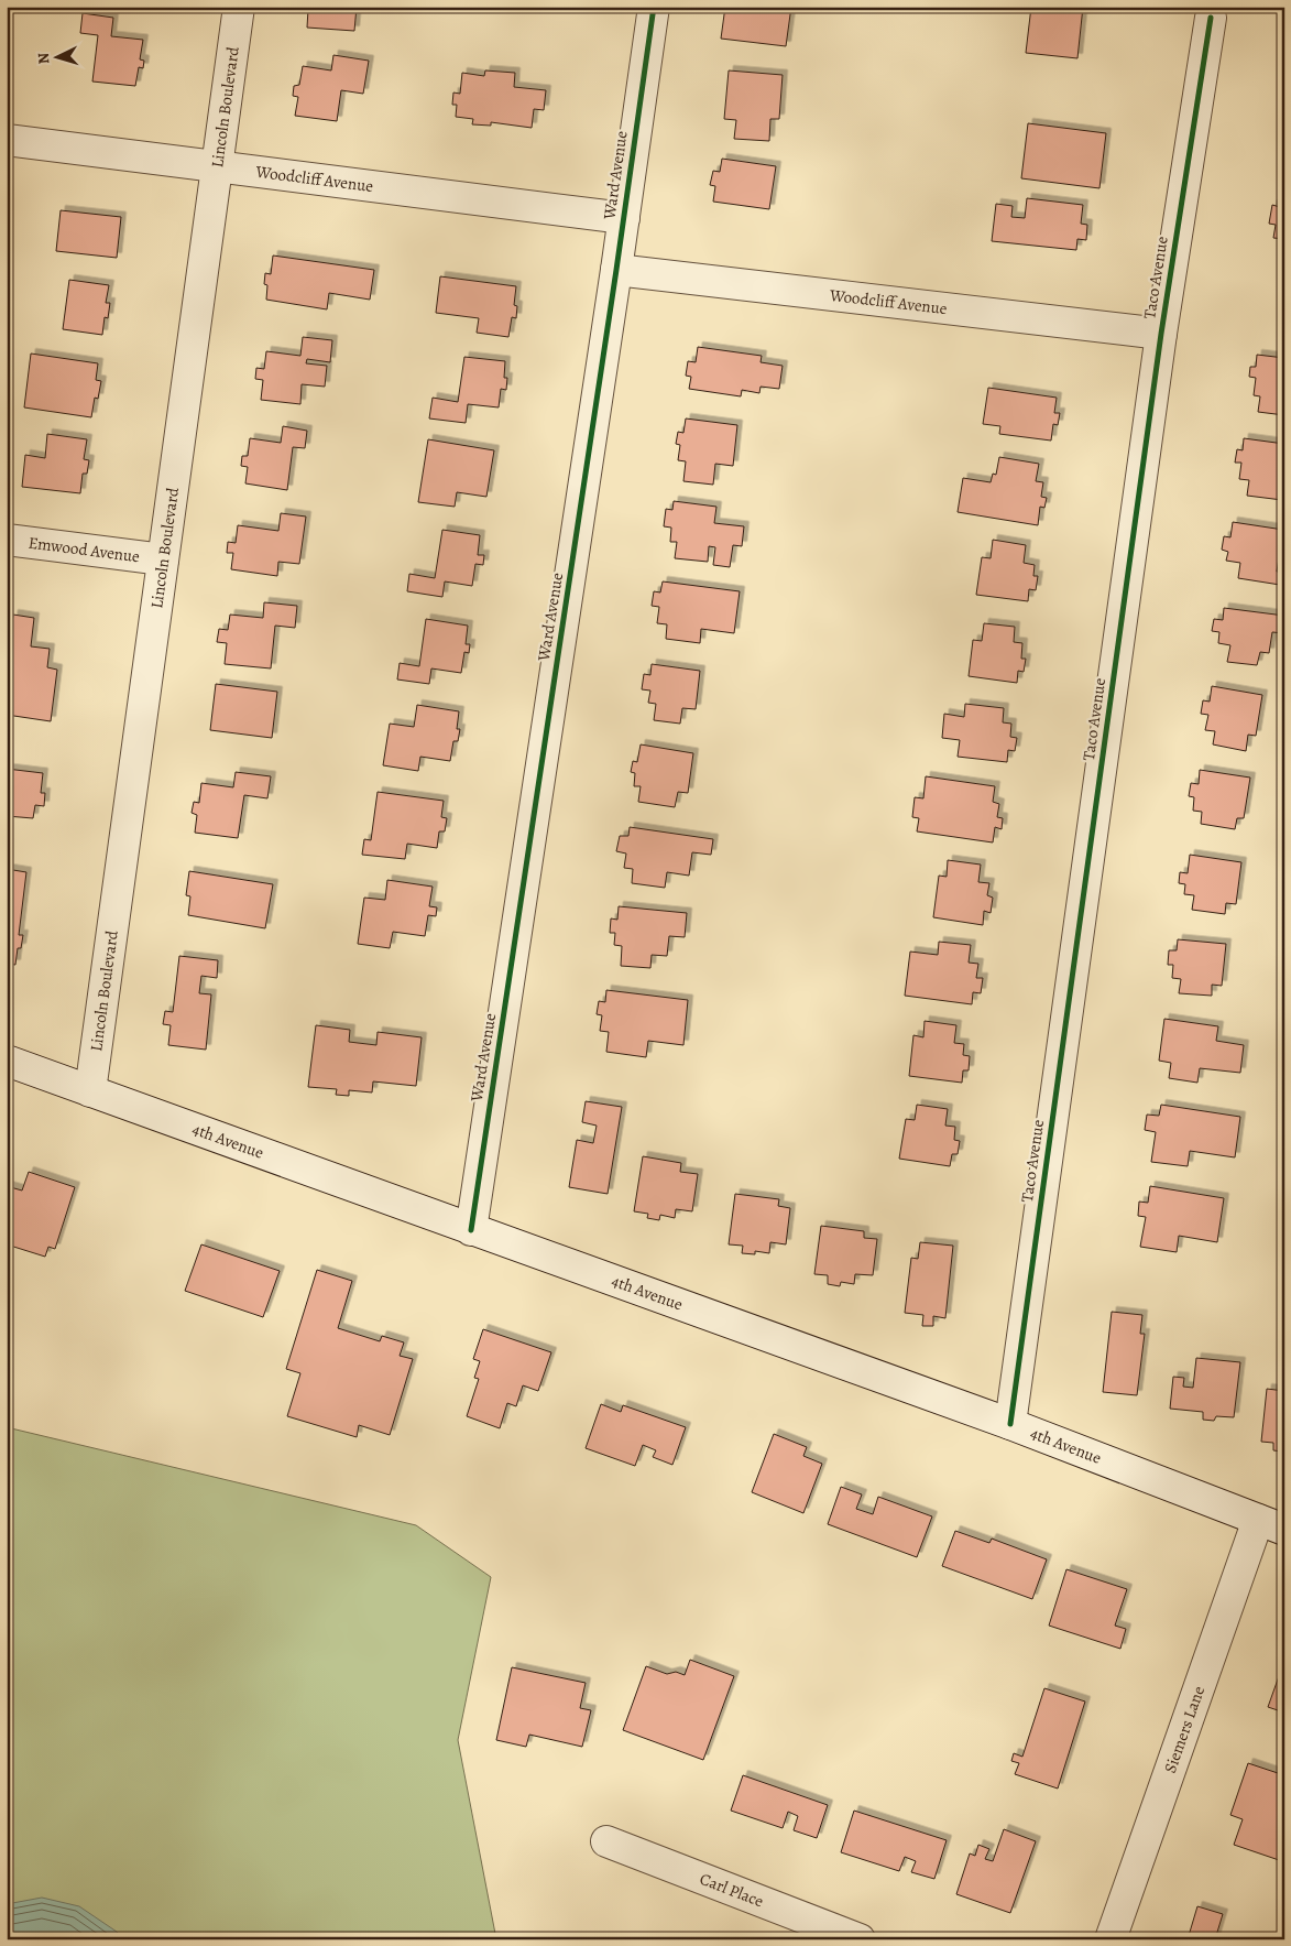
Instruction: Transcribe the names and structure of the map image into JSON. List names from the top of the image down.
{
  "streets": {
    "street": [
      "Lincoln Boulevard",
      "Ward Avenue",
      "Woodcliff Avenue",
      "Taco Avenue",
      "Emwood Avenue",
      "4th Avenue",
      "Siemers Lane",
      "Carl Place"
    ]
  },
  "crossings": [
    ["Lincoln Boulevard", "Woodcliff Avenue"],
    ["Lincoln Boulevard", "Emwood Avenue"],
    ["Lincoln Boulevard", "4th Avenue"],
    ["Ward Avenue", "Woodcliff Avenue"],
    ["Ward Avenue", "4th Avenue"],
    ["Woodcliff Avenue", "Taco Avenue"],
    ["Taco Avenue", "4th Avenue"],
    ["4th Avenue", "Siemers Lane"]
  ],
  "north": "left"
}
